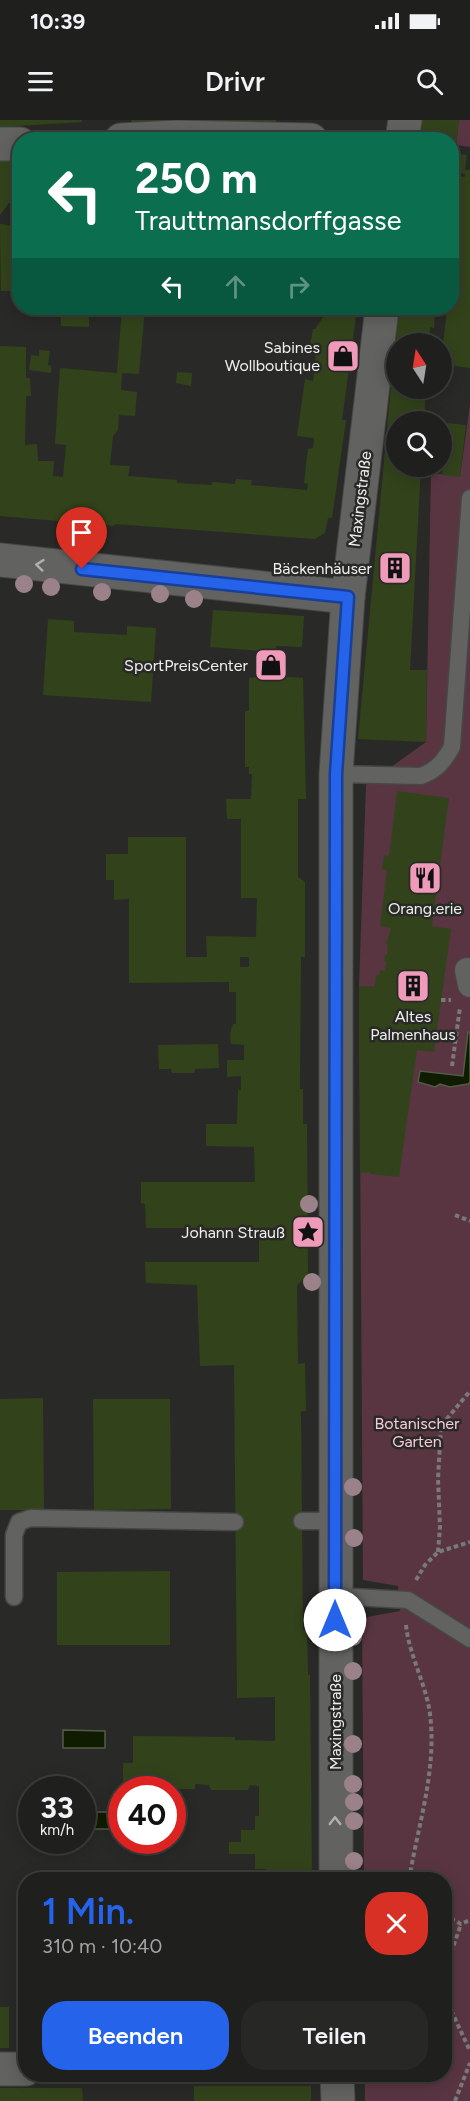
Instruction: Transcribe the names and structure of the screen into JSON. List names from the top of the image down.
{
  "streets": {
    "street": ["Maxingstraße"]
  },
  "parks": ["Botanischer Garten"],
  "places": {
    "shop": ["Sabines Wollboutique", "SportPreisCenter"],
    "building": ["Bäckenhäuser", "Altes Palmenhaus"],
    "restaurant": ["Orang.erie"],
    "place": ["Johann Strauß"]
  },
  "north": "top",
  "page": {
    "status": "10:39",
    "header": "Drivr",
    "turn": ["250 m", "Trauttmansdorffgasse"],
    "speed": "33 km/h",
    "limit": "40",
    "heading": ["1 Min.", "310 m · 10:40"],
    "buttons": ["Beenden", "Teilen"]
  }
}
